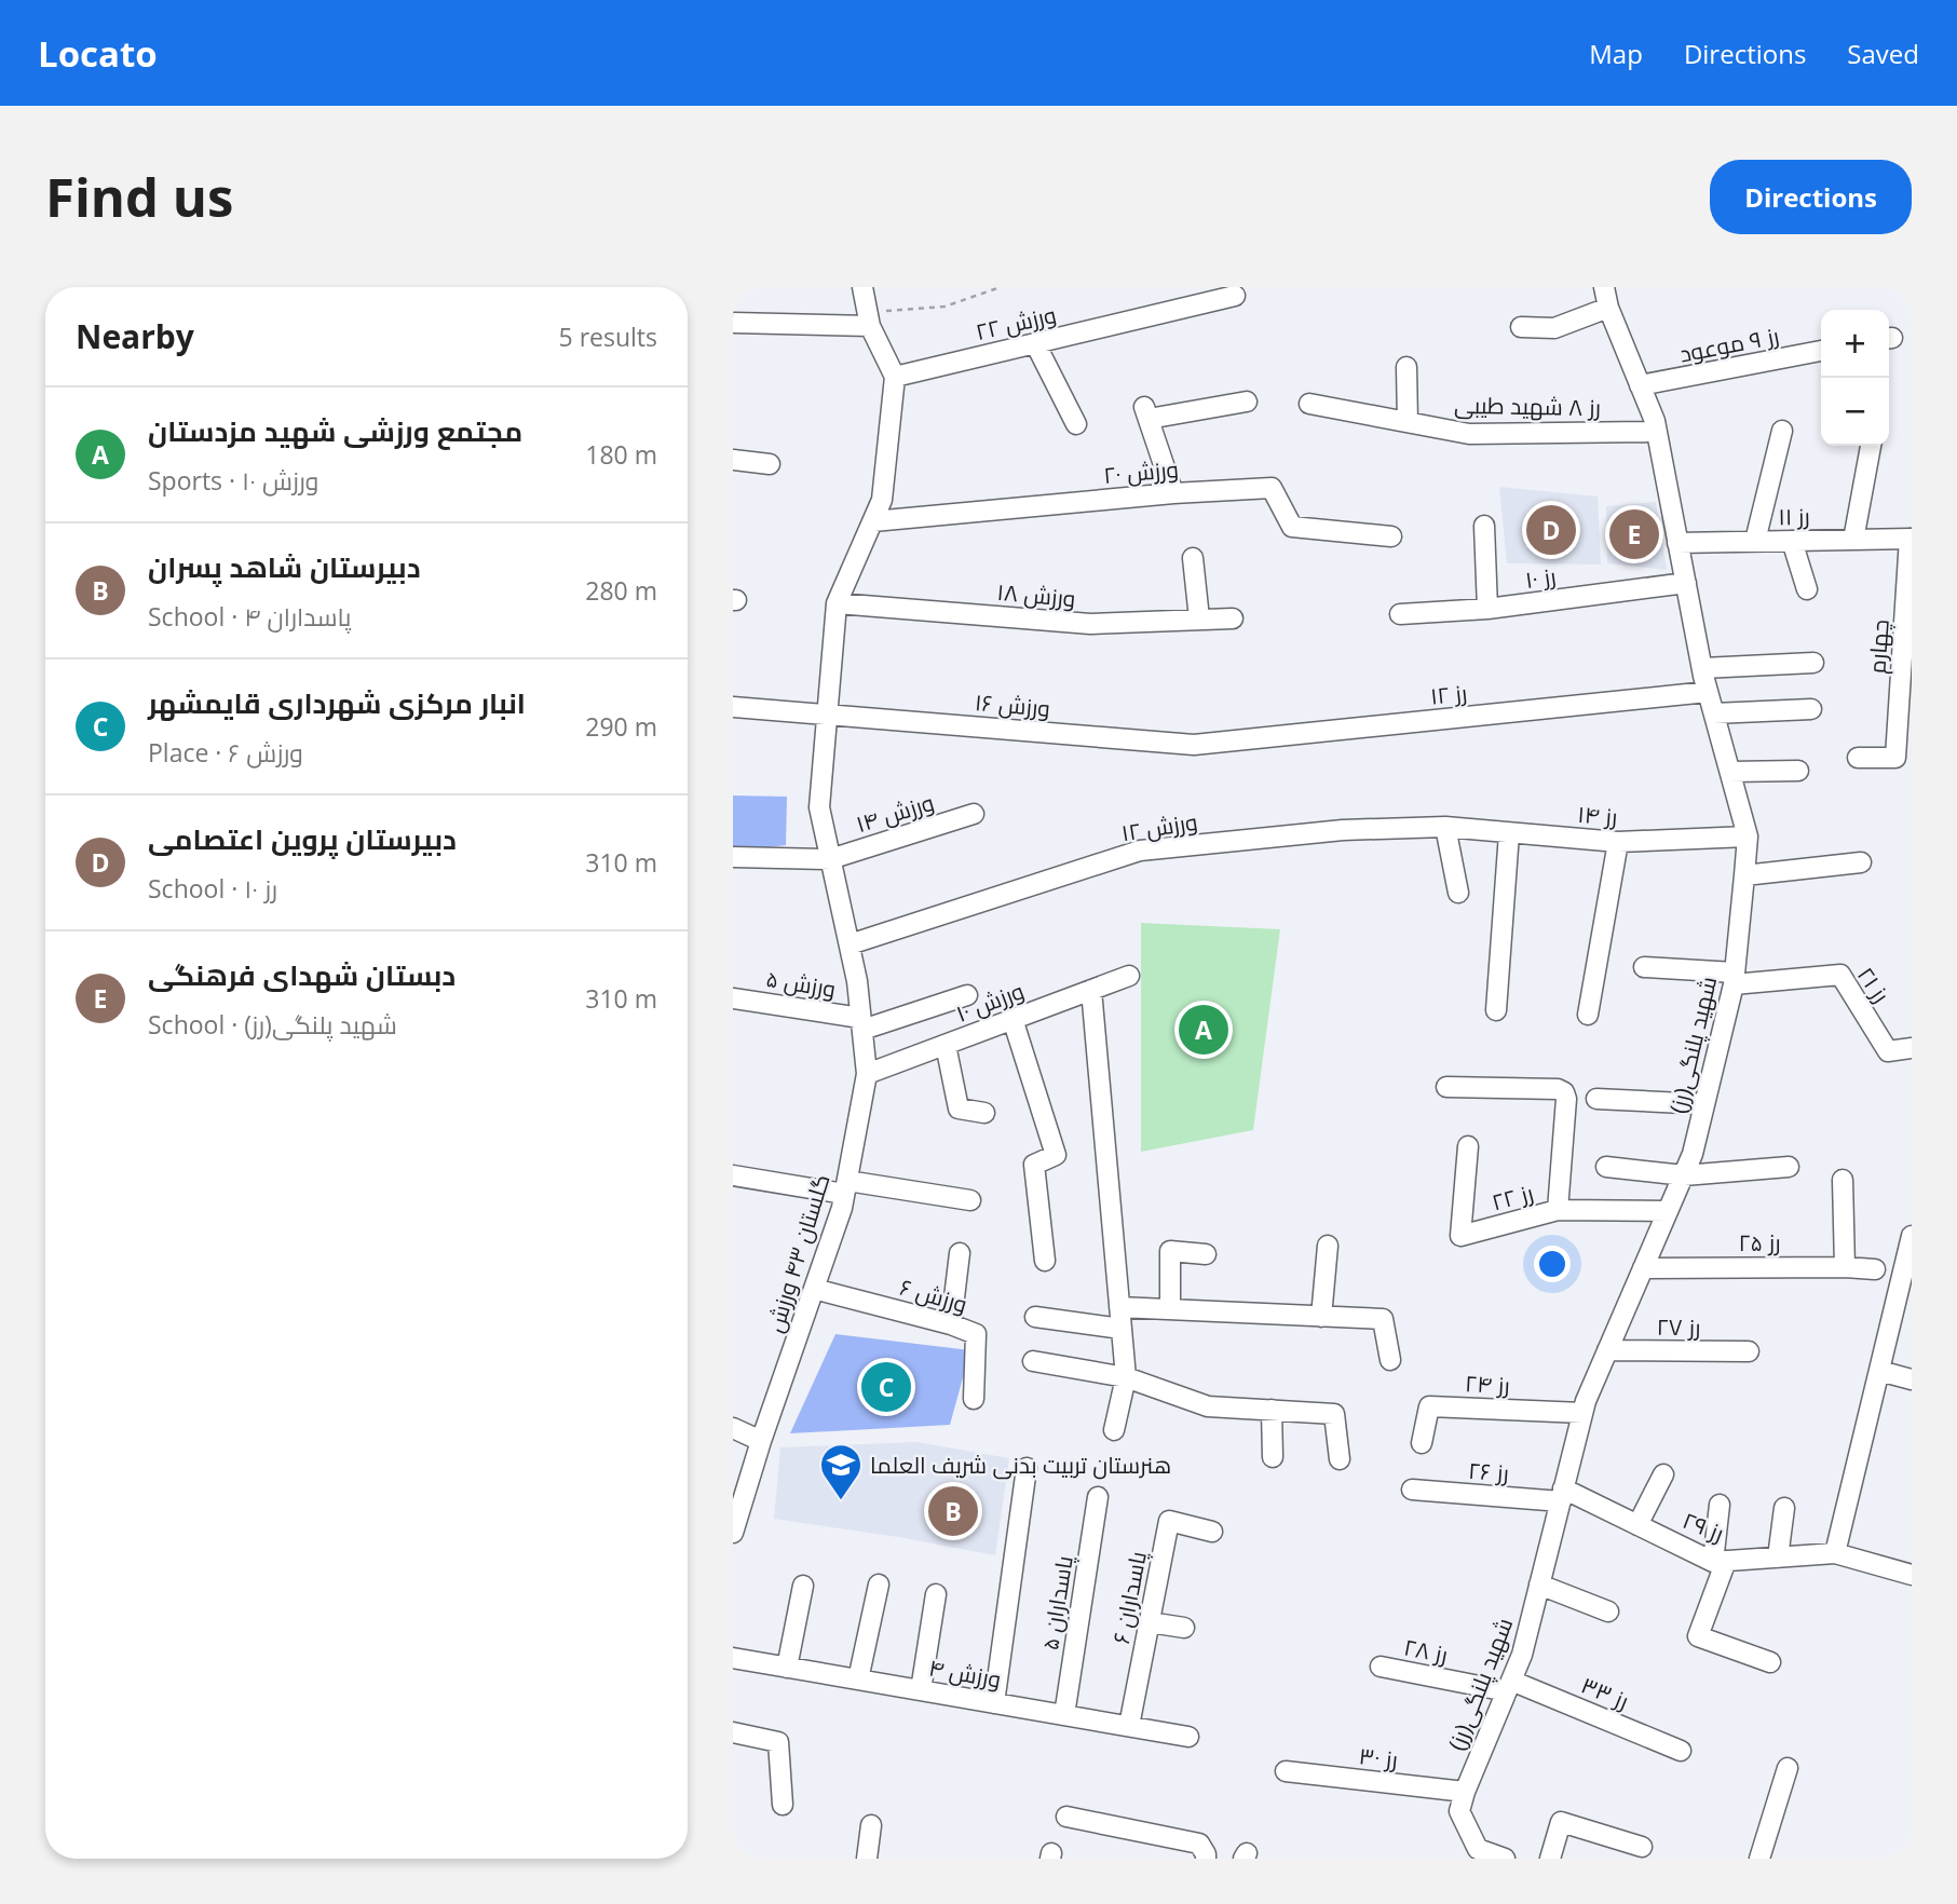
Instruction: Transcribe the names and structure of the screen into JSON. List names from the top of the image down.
{
  "streets": {
    "street": [
      "ورزش ۲۲",
      "رز ۹ موعود",
      "رز ۸ شهید طیبی",
      "ورزش ۲۰",
      "رز ۱۱",
      "رز ۱۰",
      "ورزش ۱۸",
      "چهارم",
      "رز ۱۲",
      "ورزش ۱۶",
      "ورزش ۱۴",
      "رز ۱۴",
      "ورزش ۱۲",
      "ورزش ۵",
      "رز ۲۱",
      "ورزش ۱۰",
      "شهید پلنگی(رز)",
      "رز ۲۲",
      "رز ۲۵",
      "گلستان ۴۳ ورزش",
      "ورزش ۶",
      "رز ۲۷",
      "رز ۲۴",
      "رز ۲۶",
      "رز ۲۹",
      "پاسداران ۶",
      "پاسداران ۵",
      "رز ۲۸",
      "ورزش ۴",
      "رز ۳۳",
      "رز ۳۰"
    ]
  },
  "crossings": [
    ["ورزش ۲۲", "گلستان ۴۳ ورزش"],
    ["رز ۹ موعود", "شهید پلنگی(رز)"],
    ["رز ۸ شهید طیبی", "شهید پلنگی(رز)"],
    ["ورزش ۲۰", "گلستان ۴۳ ورزش"],
    ["رز ۱۱", "چهارم"],
    ["رز ۱۱", "شهید پلنگی(رز)"],
    ["رز ۱۰", "شهید پلنگی(رز)"],
    ["ورزش ۱۸", "گلستان ۴۳ ورزش"],
    ["رز ۱۲", "ورزش ۱۶"],
    ["رز ۱۲", "شهید پلنگی(رز)"],
    ["ورزش ۱۶", "گلستان ۴۳ ورزش"],
    ["ورزش ۱۴", "گلستان ۴۳ ورزش"],
    ["رز ۱۴", "ورزش ۱۲"],
    ["رز ۱۴", "شهید پلنگی(رز)"],
    ["ورزش ۱۲", "گلستان ۴۳ ورزش"],
    ["ورزش ۵", "گلستان ۴۳ ورزش"],
    ["رز ۲۱", "شهید پلنگی(رز)"],
    ["ورزش ۱۰", "گلستان ۴۳ ورزش"],
    ["شهید پلنگی(رز)", "رز ۲۲"],
    ["شهید پلنگی(رز)", "رز ۲۵"],
    ["شهید پلنگی(رز)", "رز ۲۷"],
    ["شهید پلنگی(رز)", "رز ۲۴"],
    ["شهید پلنگی(رز)", "رز ۲۶"],
    ["شهید پلنگی(رز)", "رز ۲۹"],
    ["شهید پلنگی(رز)", "رز ۲۸"],
    ["شهید پلنگی(رز)", "رز ۳۳"],
    ["شهید پلنگی(رز)", "رز ۳۰"],
    ["گلستان ۴۳ ورزش", "ورزش ۶"],
    ["رز ۲۶", "رز ۲۹"],
    ["پاسداران ۶", "ورزش ۴"],
    ["پاسداران ۵", "ورزش ۴"],
    ["رز ۲۸", "رز ۳۳"]
  ],
  "places": {
    "school or university": ["هنرستان تربیت بدنی شریف العلما"]
  },
  "page": {
    "header": "Locato",
    "nav": ["Map", "Directions", "Saved"],
    "buttons": "Directions",
    "title": "Find us",
    "heading": ["Nearby", "5 results"],
    "map_buttons": ["+", "−"],
    "list": [
      {
        "mark": "A",
        "name": "مجتمع ورزشی شهید مزدستان",
        "note": "Sports · ورزش ۱۰",
        "value": "180 m"
      },
      {
        "mark": "B",
        "name": "دبیرستان شاهد پسران",
        "note": "School · پاسداران ۴",
        "value": "280 m"
      },
      {
        "mark": "C",
        "name": "انبار مرکزی شهرداری قایمشهر",
        "note": "Place · ورزش ۶",
        "value": "290 m"
      },
      {
        "mark": "D",
        "name": "دبیرستان پروین اعتصامی",
        "note": "School · رز ۱۰",
        "value": "310 m"
      },
      {
        "mark": "E",
        "name": "دبستان شهدای فرهنگی",
        "note": "School · شهید پلنگی(رز)",
        "value": "310 m"
      }
    ],
    "pins": [
      "D",
      "E",
      "A",
      "C",
      "B"
    ]
  }
}
